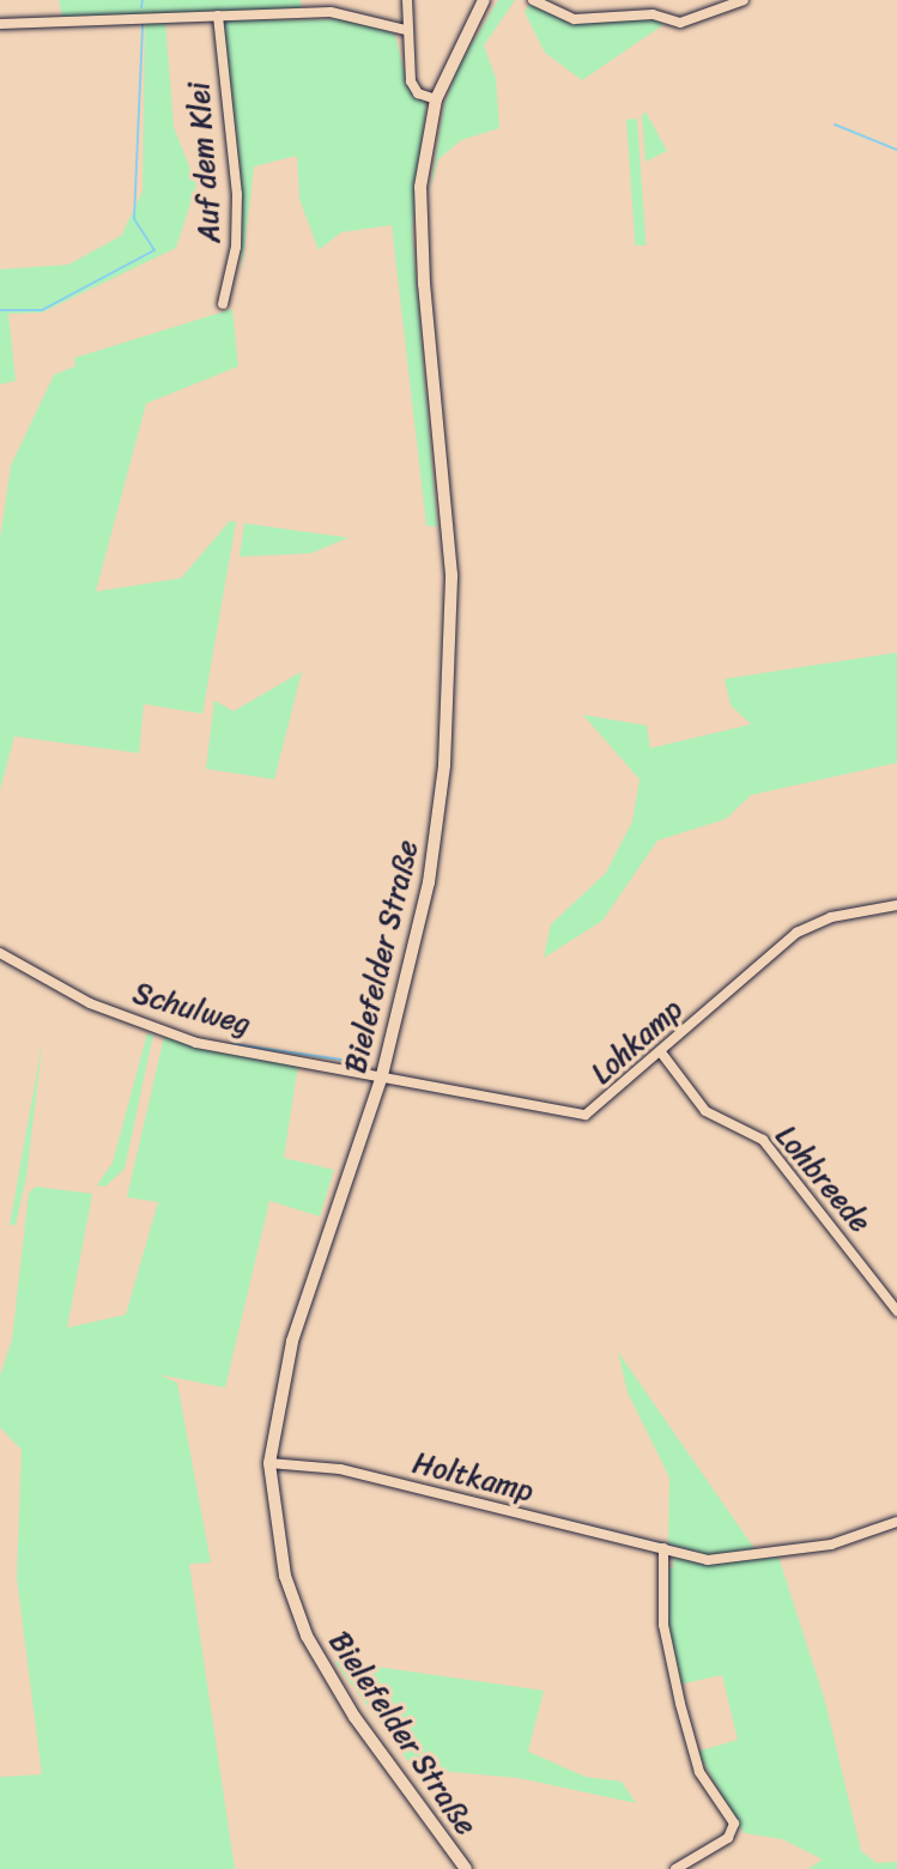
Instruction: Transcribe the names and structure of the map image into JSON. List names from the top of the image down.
{
  "streets": {
    "main road": ["Bielefelder Straße"],
    "street": [
      "Auf dem Klei",
      "Schulweg",
      "Lohkamp",
      "Lohbreede",
      "Holtkamp"
    ]
  },
  "crossings": [
    ["Bielefelder Straße", "Schulweg"],
    ["Bielefelder Straße", "Lohkamp"],
    ["Bielefelder Straße", "Holtkamp"],
    ["Schulweg", "Lohkamp"],
    ["Lohkamp", "Lohbreede"]
  ]
}
